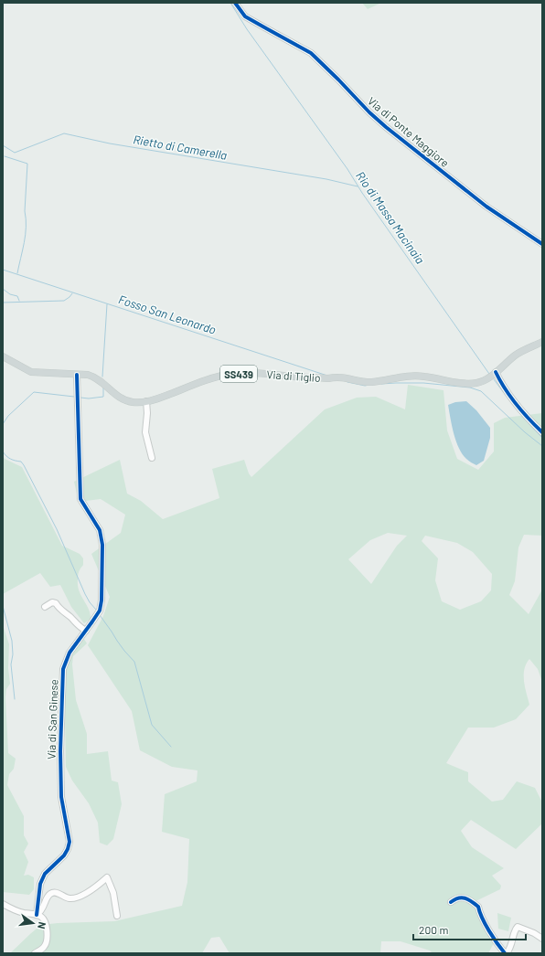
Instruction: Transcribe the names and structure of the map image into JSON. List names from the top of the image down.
{
  "streets": {
    "main road": ["SS439", "Via di Tiglio"],
    "street": ["Via di Ponte Maggiore", "Via di San Ginese"]
  },
  "crossings": [
    ["Via di Tiglio", "Via di San Ginese"]
  ],
  "water": ["Rietto di Camerella", "Rio di Massa Macinaia", "Fosso San Leonardo"],
  "scale_bar": "200 m",
  "north": "right"
}
